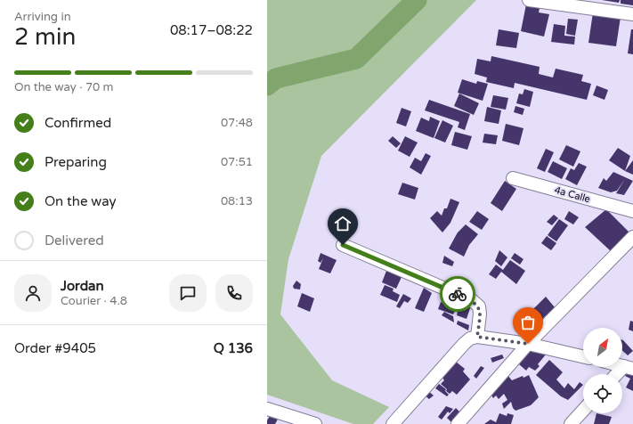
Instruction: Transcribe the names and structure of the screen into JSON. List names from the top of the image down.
{
  "streets": {
    "street": ["4a Calle"]
  },
  "north": "top right",
  "page": {
    "heading": ["2 min", "Arriving in", "08:17–08:22"],
    "panel": [
      "Jordan",
      "Courier · 4.8",
      "Order #9405",
      "Q 136"
    ],
    "bar": "On the way · 70 m",
    "list": [
      ["Confirmed", "07:48"],
      ["Preparing", "07:51"],
      ["On the way", "08:13"],
      "Delivered"
    ]
  }
}
